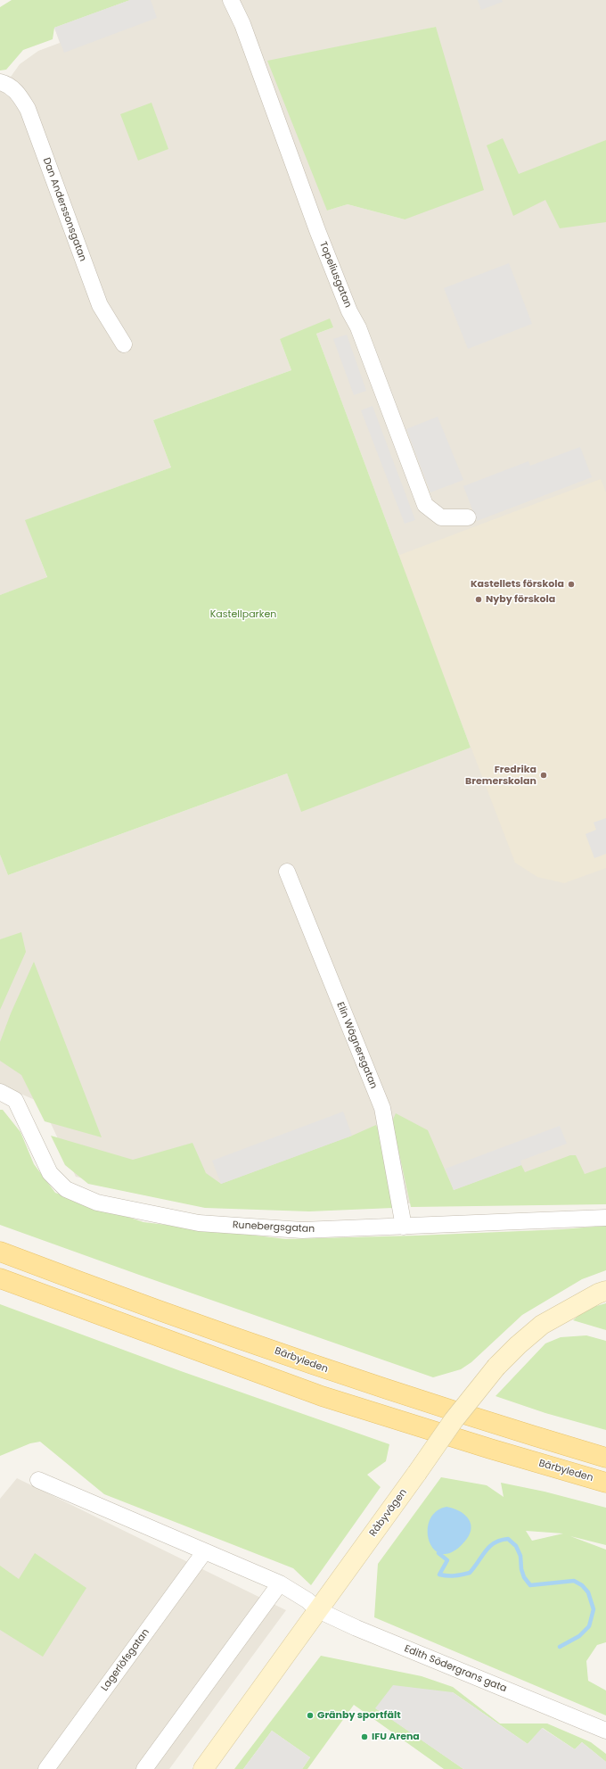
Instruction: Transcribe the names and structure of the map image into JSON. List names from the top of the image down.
{
  "streets": {
    "main road": ["Bärbyleden", "Råbyvägen"],
    "street": [
      "Dan Anderssonsgatan",
      "Topeliusgatan",
      "Elin Wägnersgatan",
      "Runebergsgatan",
      "Lagerlöfsgatan",
      "Edith Södergrans gata"
    ]
  },
  "crossings": [
    ["Elin Wägnersgatan", "Runebergsgatan"],
    ["Råbyvägen", "Edith Södergrans gata"]
  ],
  "parks": ["Kastellparken"],
  "places": [
    "Kastellets förskola",
    "Nyby förskola",
    "Fredrika Bremerskolan",
    "Gränby sportfält",
    "IFU Arena"
  ]
}
